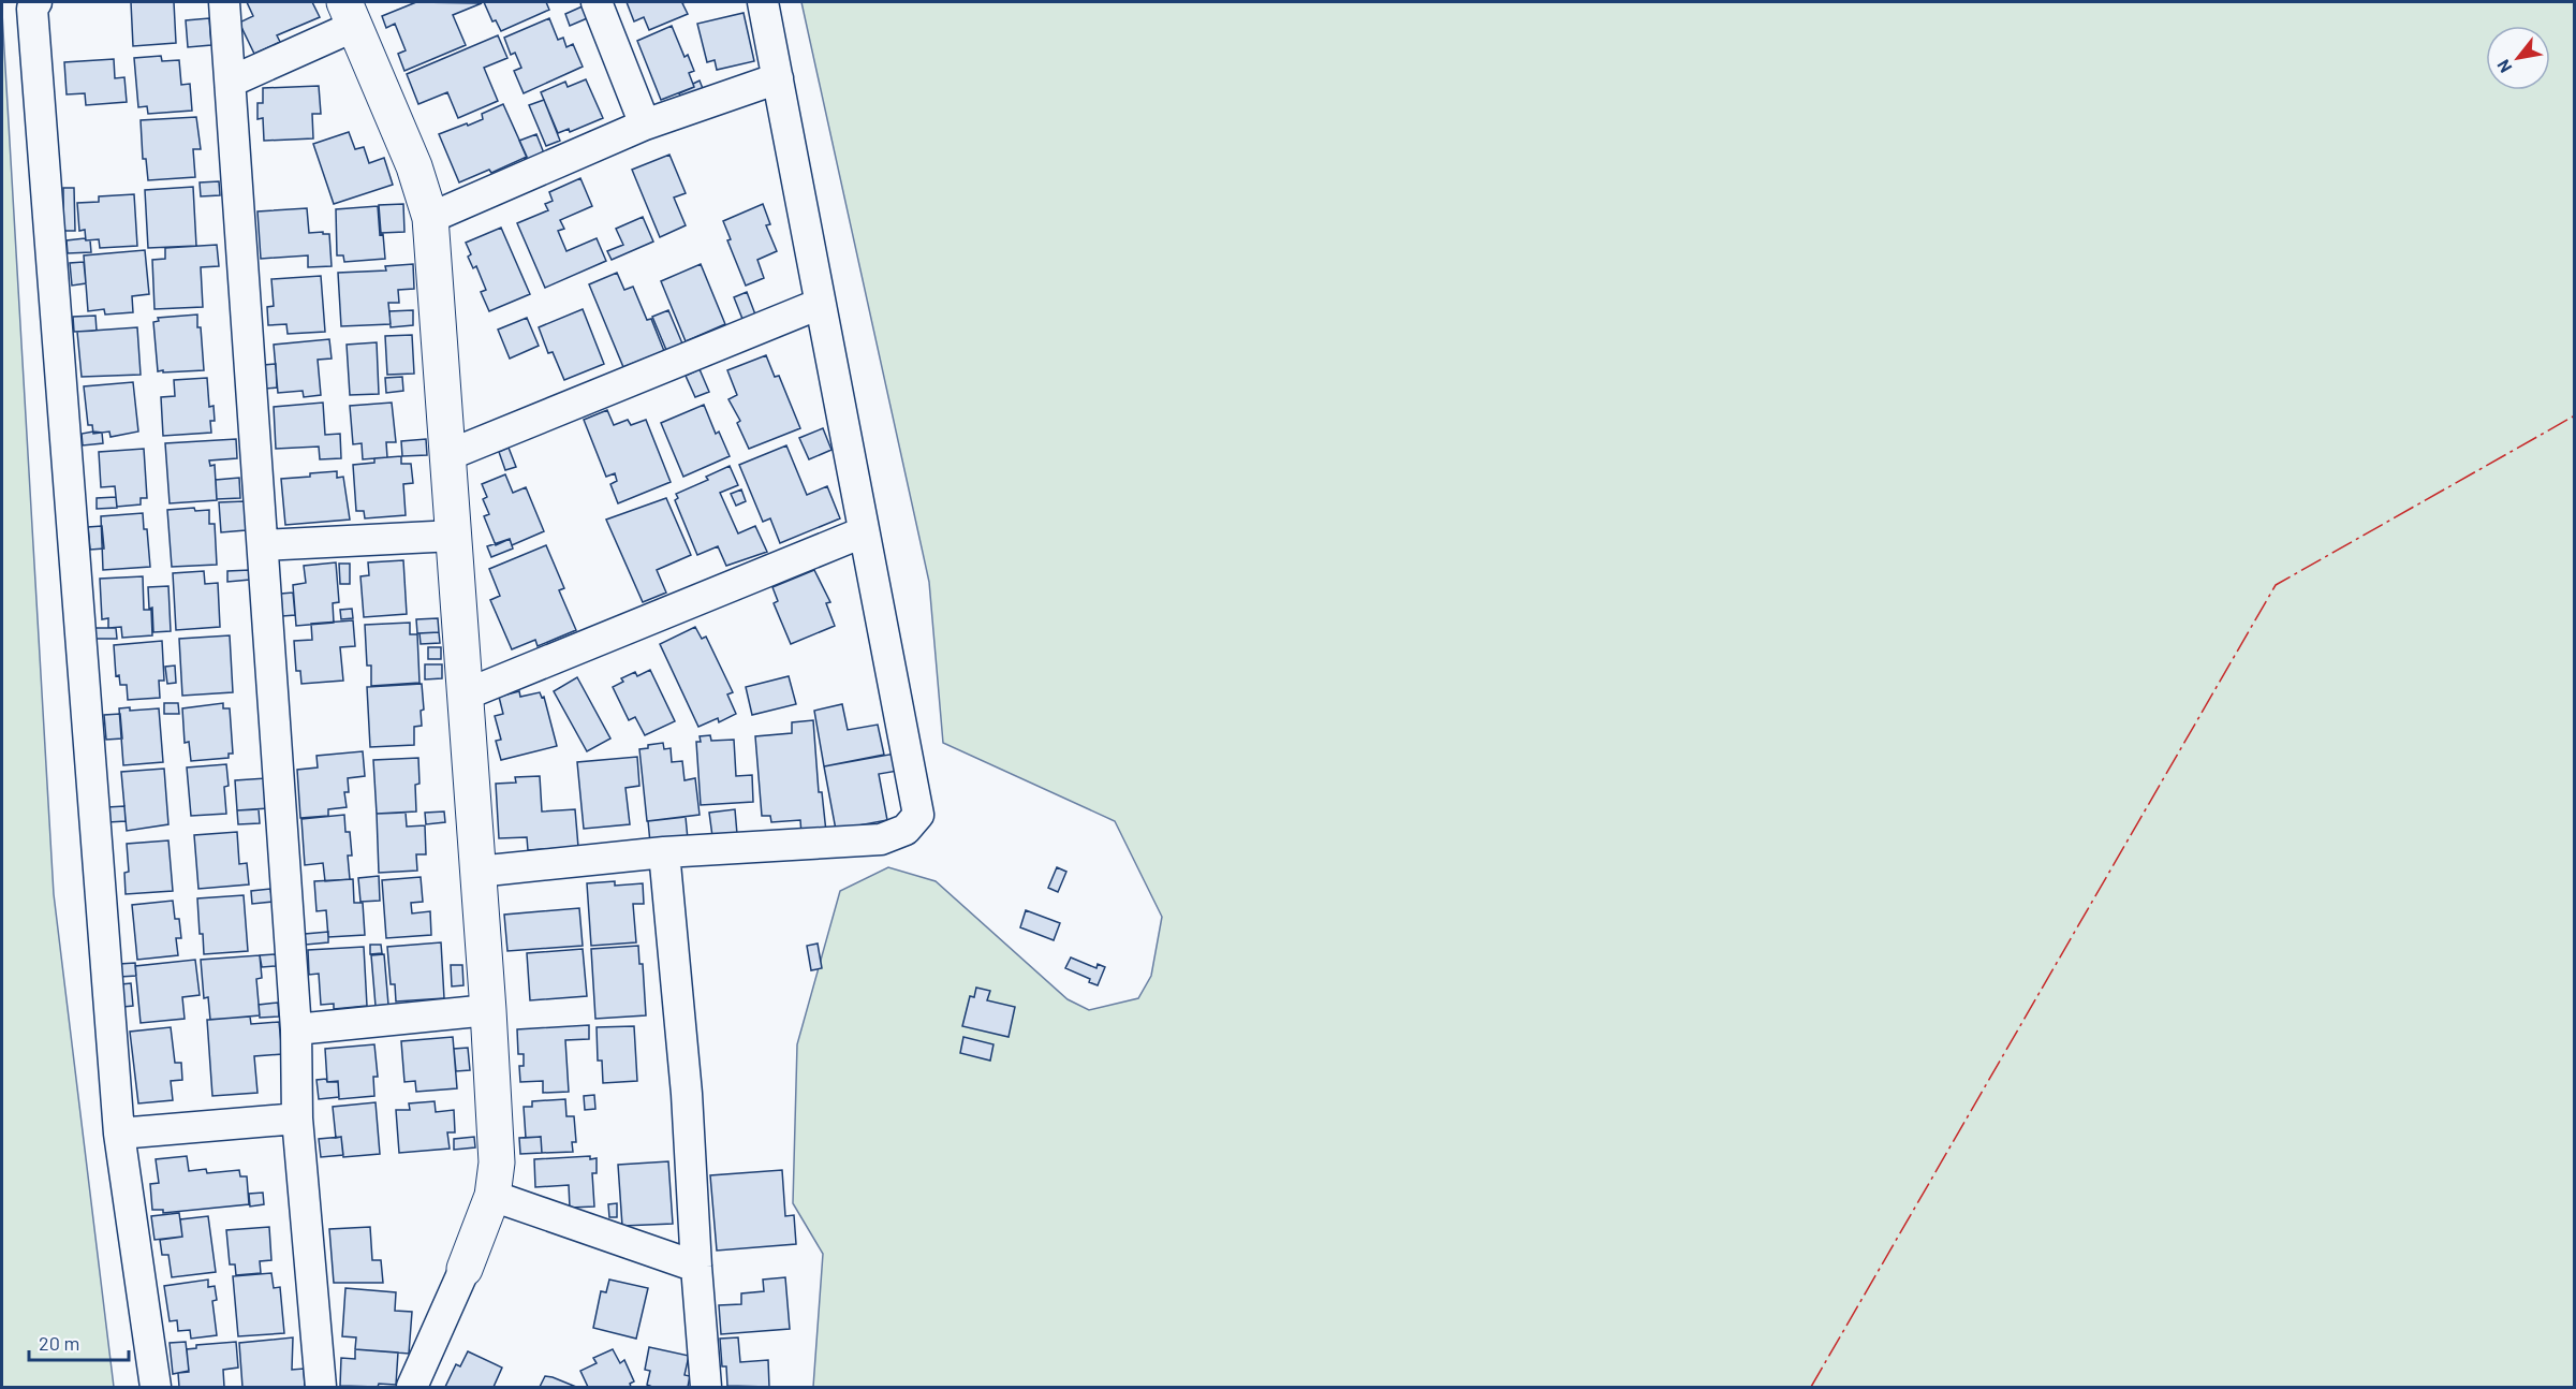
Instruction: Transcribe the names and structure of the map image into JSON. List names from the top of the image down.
{
  "scale_bar": "20 m",
  "north": "bottom left"
}
